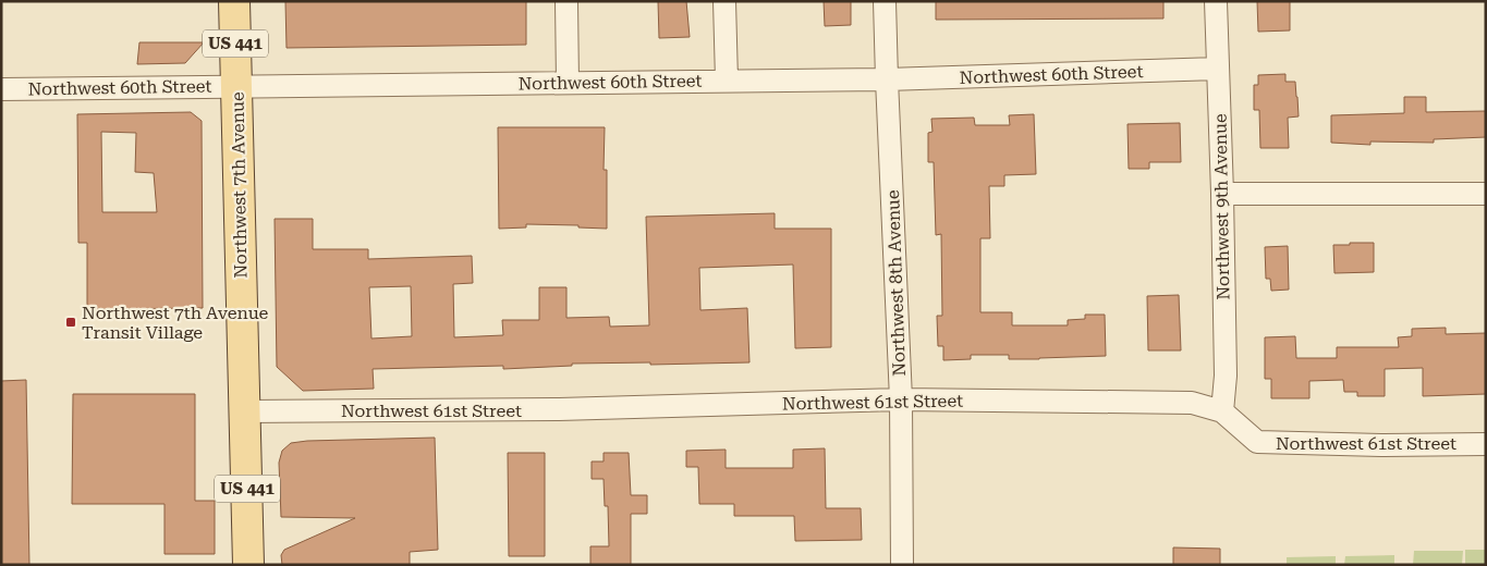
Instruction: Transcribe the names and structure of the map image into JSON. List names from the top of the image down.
{
  "streets": {
    "main road": ["US 441", "Northwest 7th Avenue"],
    "street": [
      "Northwest 60th Street",
      "Northwest 9th Avenue",
      "Northwest 8th Avenue",
      "Northwest 61st Street"
    ]
  },
  "crossings": [
    ["Northwest 60th Street", "Northwest 7th Avenue"],
    ["Northwest 60th Street", "Northwest 9th Avenue"],
    ["Northwest 60th Street", "Northwest 8th Avenue"],
    ["Northwest 7th Avenue", "Northwest 61st Street"],
    ["Northwest 9th Avenue", "Northwest 61st Street"],
    ["Northwest 8th Avenue", "Northwest 61st Street"]
  ],
  "places": {
    "transit": ["Northwest 7th Avenue Transit Village"]
  }
}
